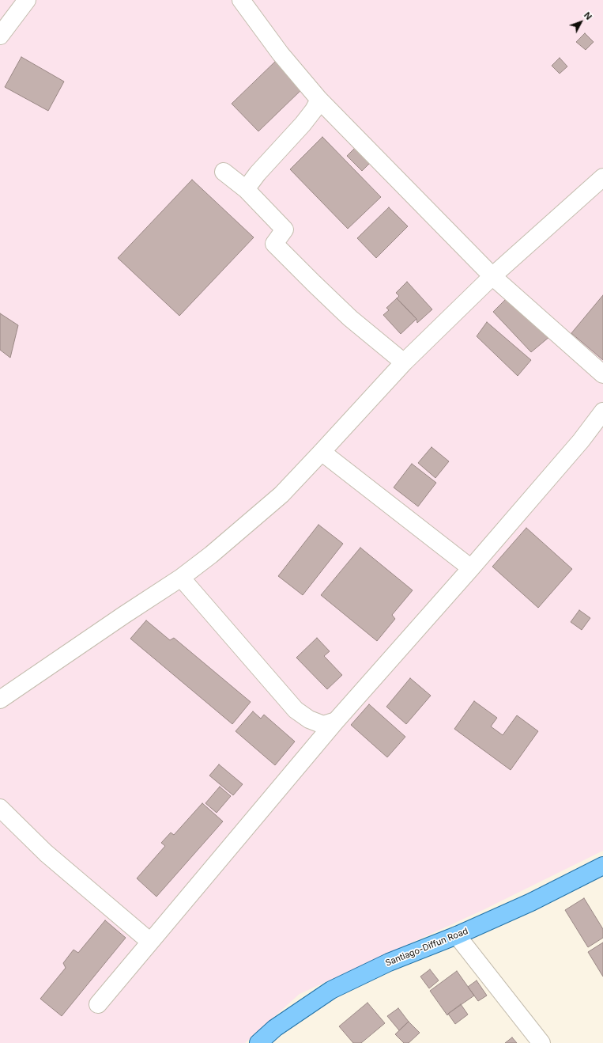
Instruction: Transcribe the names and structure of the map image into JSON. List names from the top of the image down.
{
  "streets": {
    "main road": ["Santiago-Diffun Road"]
  },
  "north": "top right"
}
